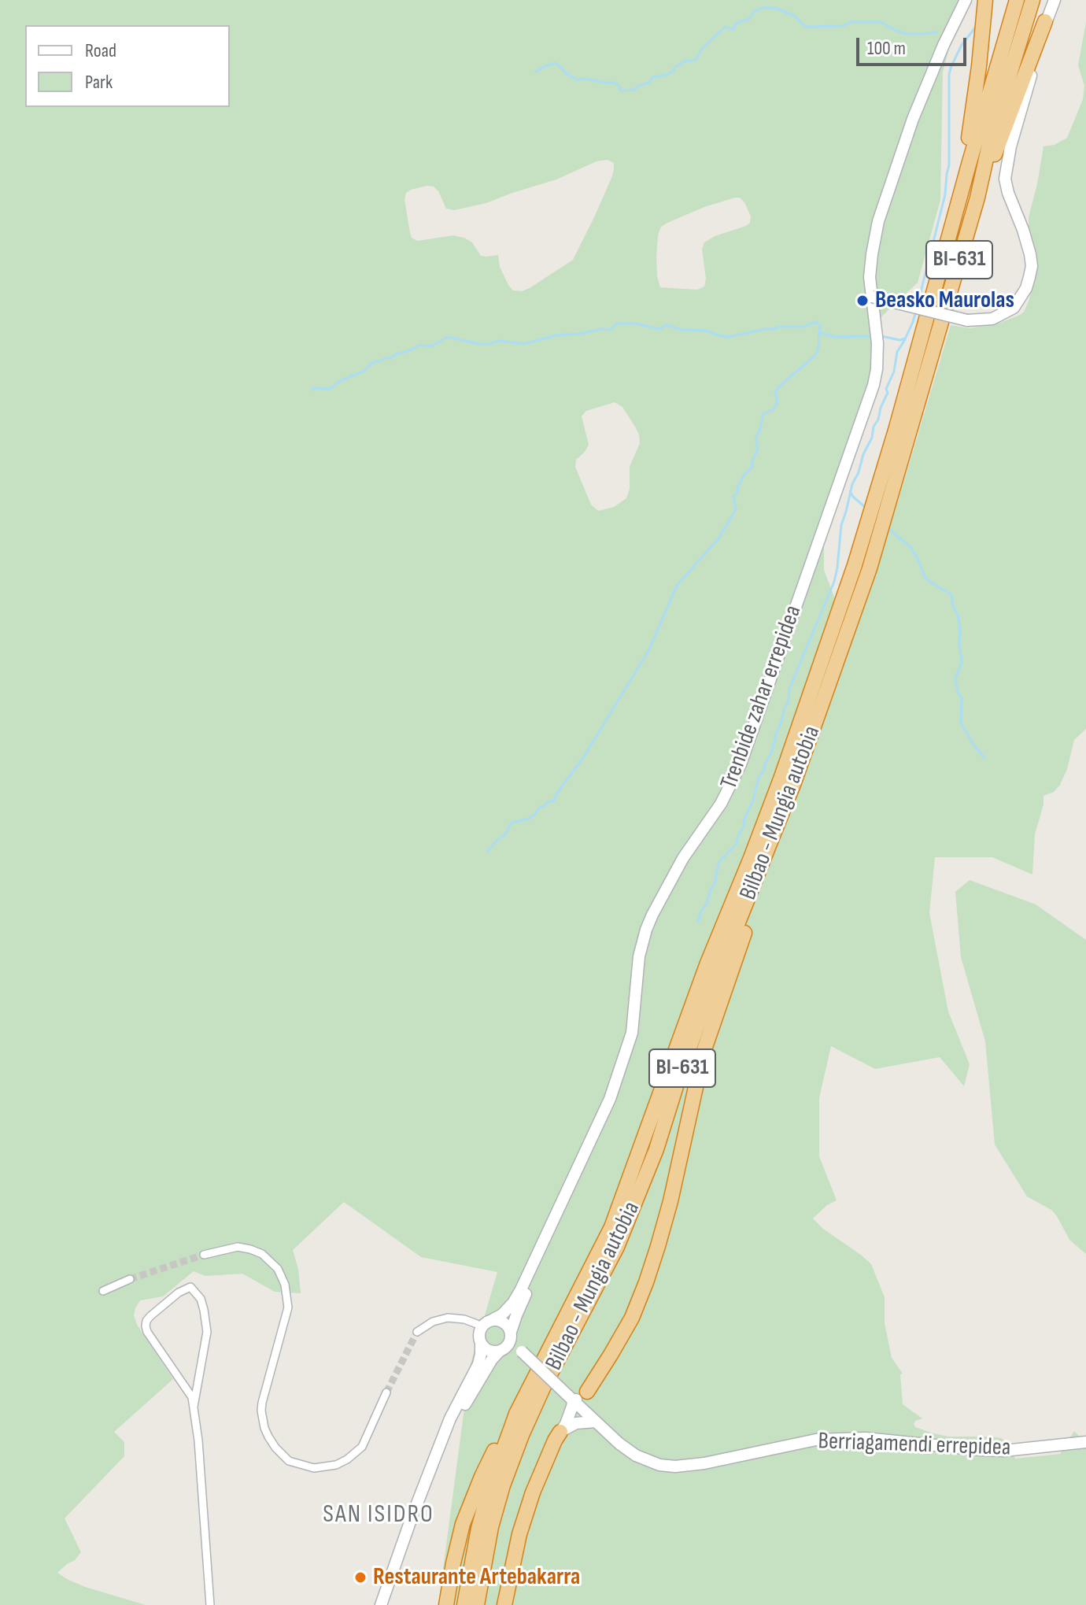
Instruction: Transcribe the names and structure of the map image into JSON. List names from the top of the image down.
{
  "streets": {
    "highway": ["BI-631", "Bilbao - Mungia autobia"],
    "street": ["Trenbide zahar errepidea", "Berriagamendi errepidea"]
  },
  "crossings": [
    ["Trenbide zahar errepidea", "Berriagamendi errepidea"]
  ],
  "districts": ["SAN ISIDRO"],
  "places": ["Beasko Maurolas", "Restaurante Artebakarra"],
  "legend": ["Road", "Park"],
  "scale_bar": "100 m"
}
